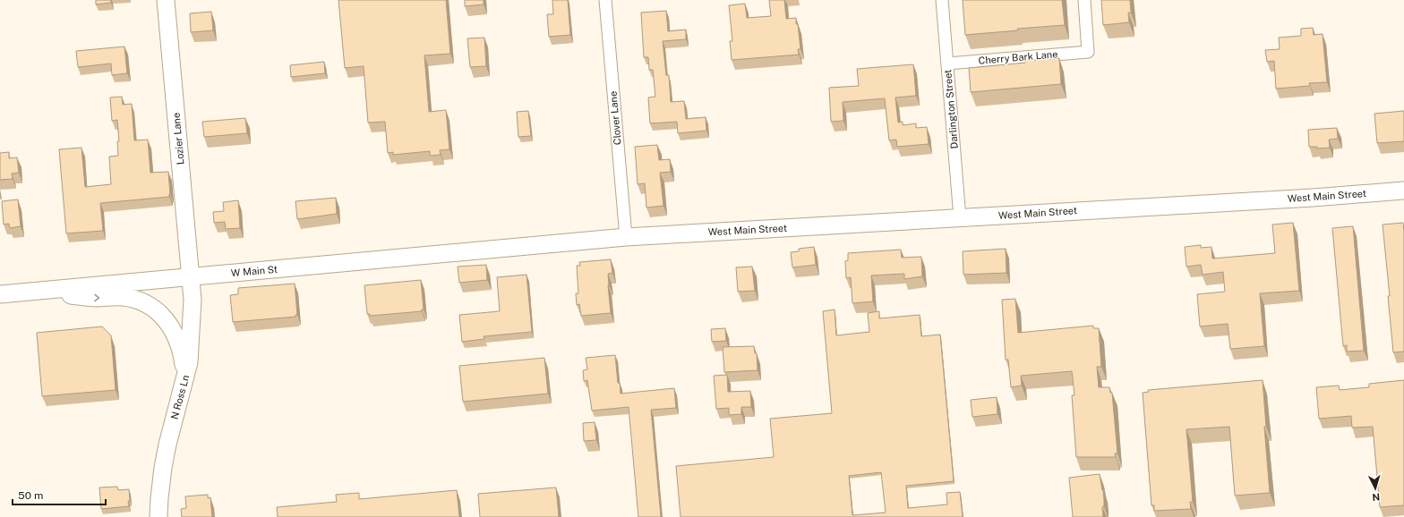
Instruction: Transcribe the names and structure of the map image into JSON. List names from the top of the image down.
{
  "streets": {
    "main road": [
      "Lozier Lane",
      "West Main Street",
      "W Main St",
      "N Ross Ln"
    ],
    "street": ["Cherry Bark Lane", "Darlington Street", "Clover Lane"]
  },
  "crossings": [
    ["Cherry Bark Lane", "Darlington Street"],
    ["Darlington Street", "West Main Street"],
    ["Clover Lane", "West Main Street"],
    ["Clover Lane", "W Main St"],
    ["Lozier Lane", "W Main St"],
    ["Lozier Lane", "N Ross Ln"],
    ["West Main Street", "W Main St"],
    ["W Main St", "N Ross Ln"]
  ],
  "scale_bar": "50 m",
  "north": "bottom"
}
